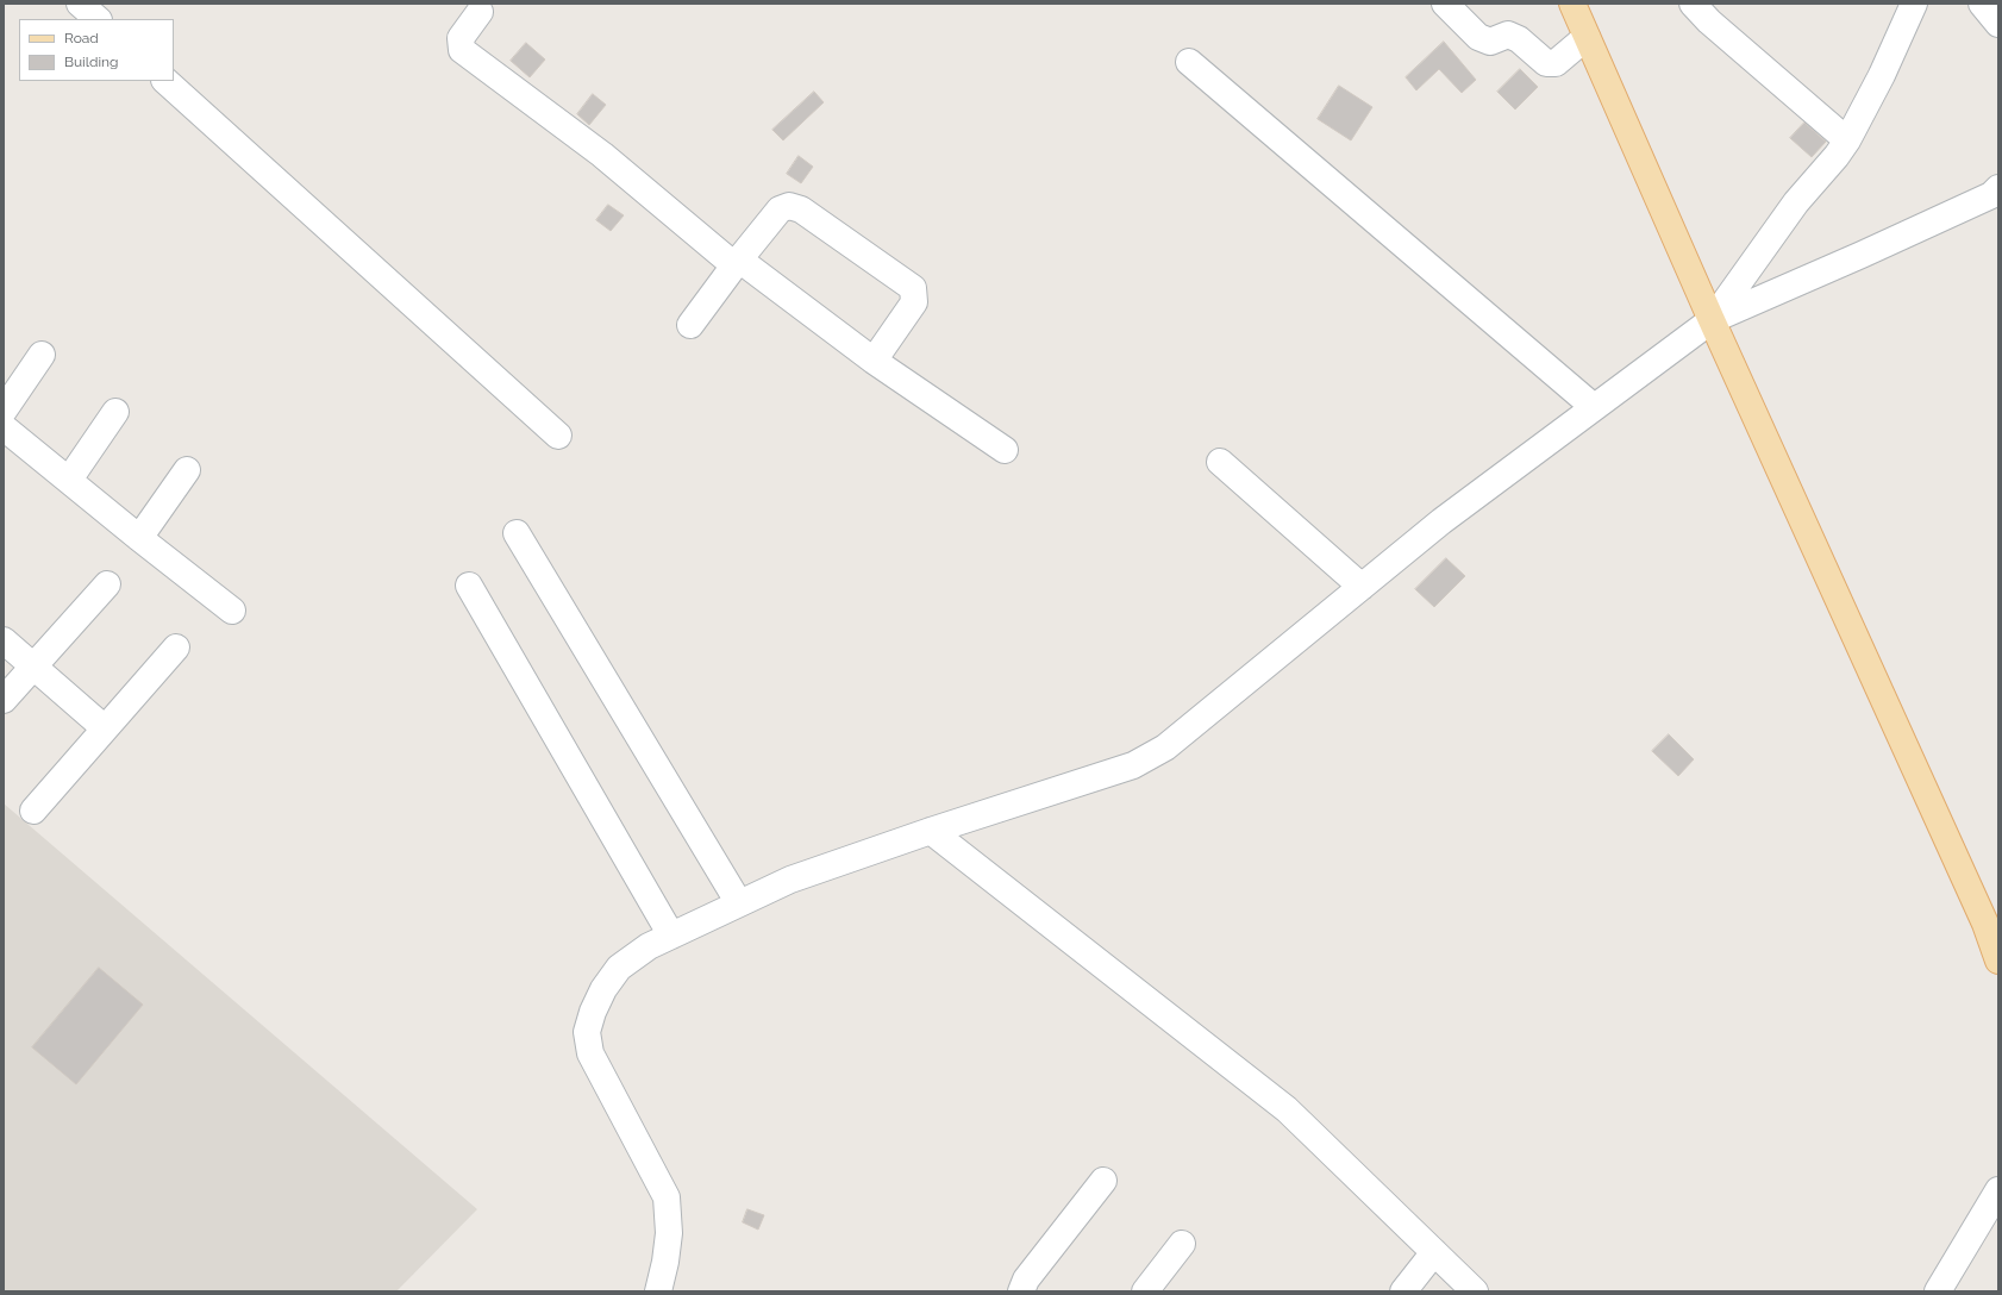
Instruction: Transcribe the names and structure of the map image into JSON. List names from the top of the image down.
{
  "legend": ["Road", "Building"]
}
